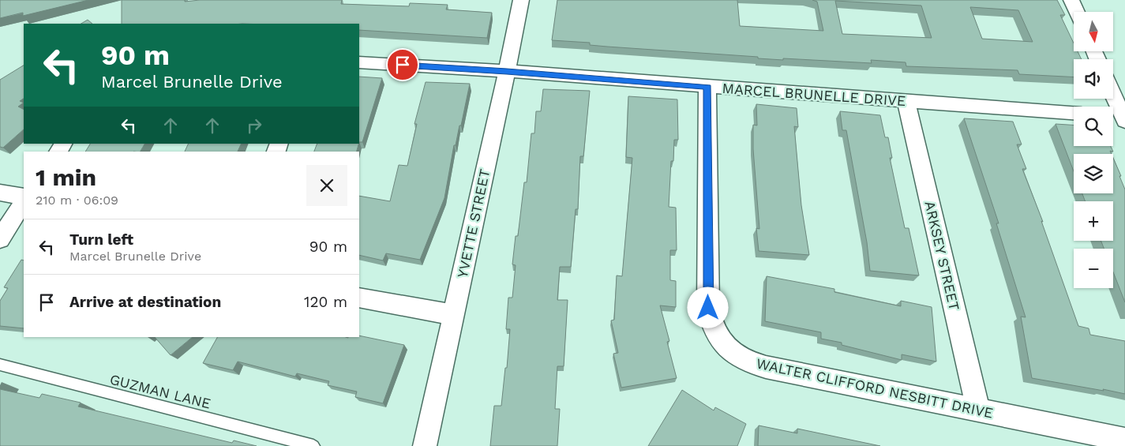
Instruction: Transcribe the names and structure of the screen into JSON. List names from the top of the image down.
{
  "streets": {
    "street": [
      "MARCEL BRUNELLE DRIVE",
      "YVETTE STREET",
      "ARKSEY STREET",
      "WALTER CLIFFORD NESBITT DRIVE"
    ],
    "lane": ["GUZMAN LANE"]
  },
  "crossings": [
    ["MARCEL BRUNELLE DRIVE", "YVETTE STREET"],
    ["MARCEL BRUNELLE DRIVE", "ARKSEY STREET"],
    ["MARCEL BRUNELLE DRIVE", "WALTER CLIFFORD NESBITT DRIVE"],
    ["ARKSEY STREET", "WALTER CLIFFORD NESBITT DRIVE"]
  ],
  "north": "bottom",
  "page": {
    "map_buttons": ["+", "−"],
    "turn": ["90 m", "Marcel Brunelle Drive"],
    "heading": ["1 min", "210 m · 06:09"],
    "list": [
      {
        "name": "Turn left",
        "note": "Marcel Brunelle Drive",
        "value": "90 m"
      },
      {
        "name": "Arrive at destination",
        "value": "120 m"
      }
    ]
  }
}
